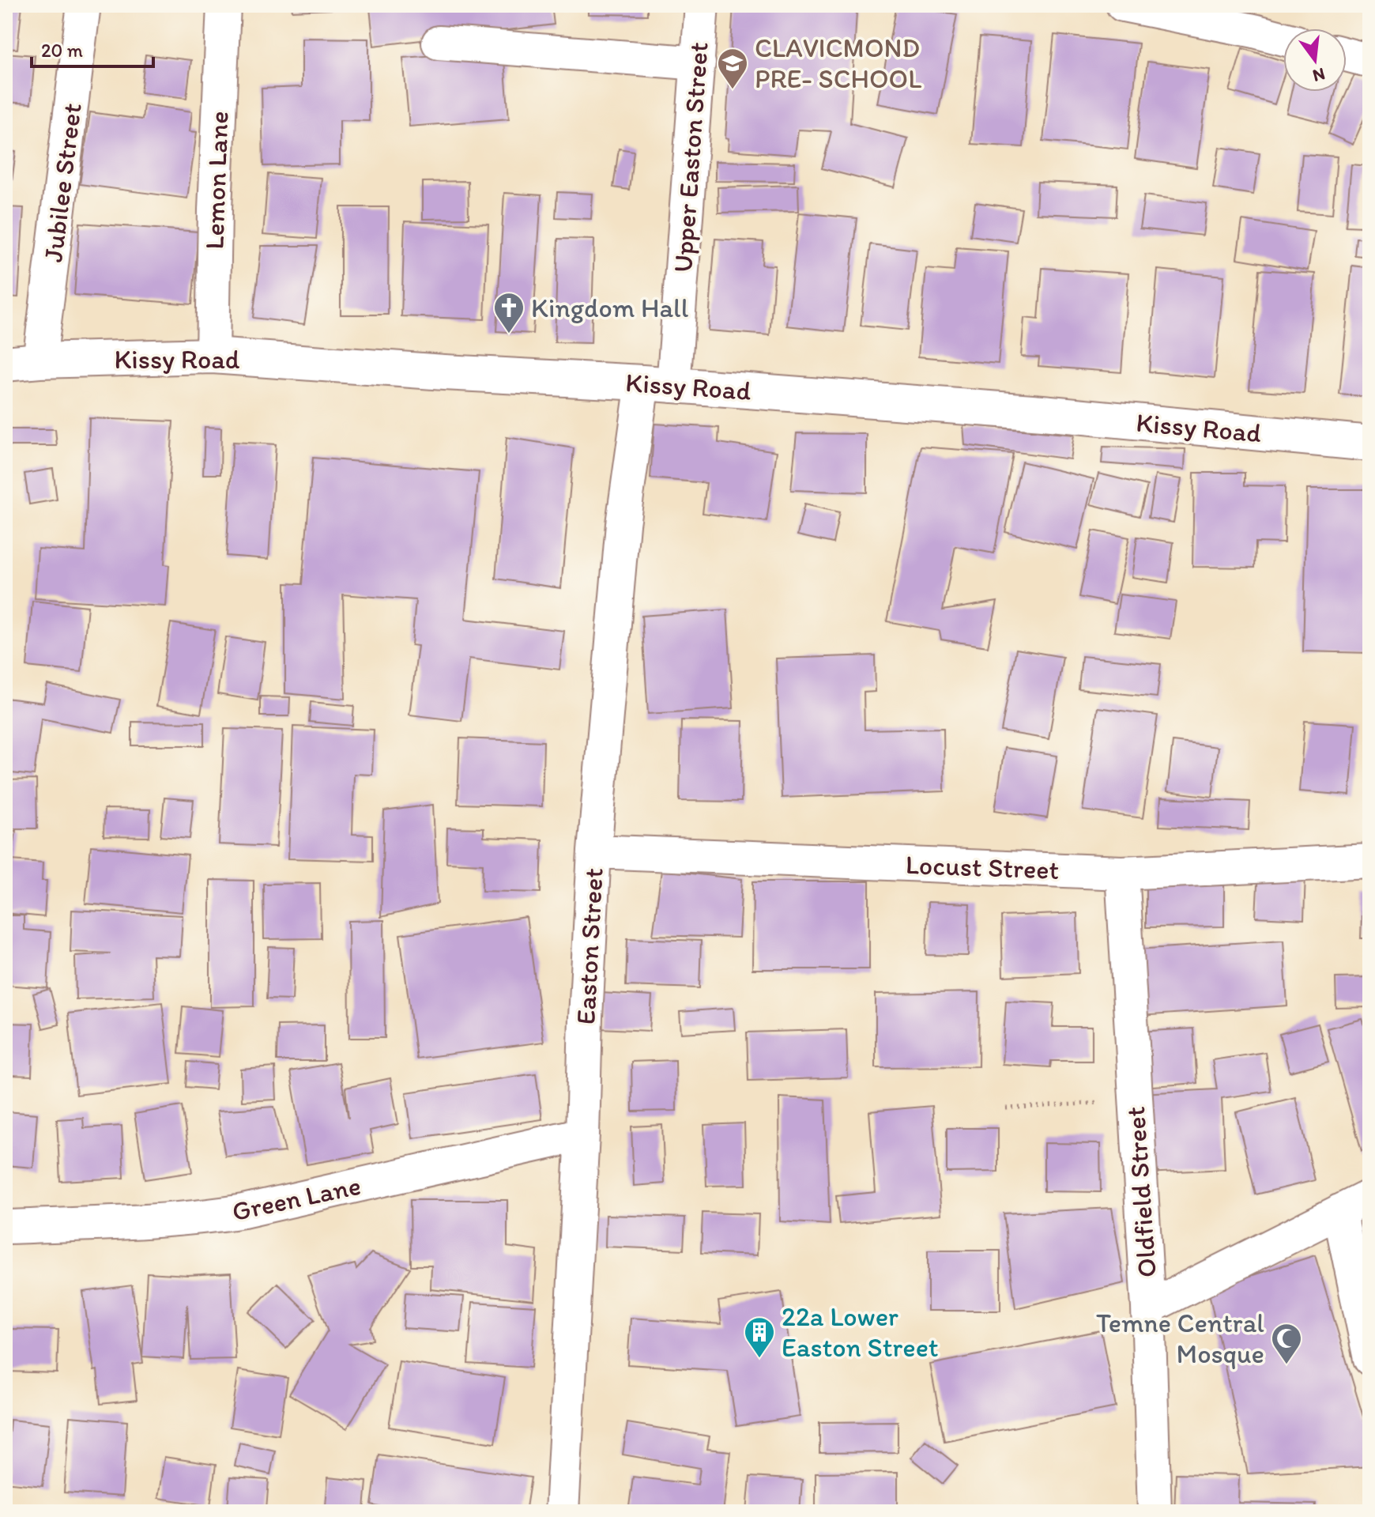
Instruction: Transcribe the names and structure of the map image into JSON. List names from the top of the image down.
{
  "streets": {
    "main road": ["Kissy Road"],
    "street": [
      "Upper Easton Street",
      "Lemon Lane",
      "Jubilee Street",
      "Locust Street",
      "Easton Street",
      "Oldfield Street",
      "Green Lane"
    ]
  },
  "crossings": [
    ["Upper Easton Street", "Kissy Road"],
    ["Upper Easton Street", "Easton Street"],
    ["Lemon Lane", "Kissy Road"],
    ["Jubilee Street", "Kissy Road"],
    ["Kissy Road", "Easton Street"],
    ["Locust Street", "Easton Street"],
    ["Locust Street", "Oldfield Street"],
    ["Easton Street", "Green Lane"]
  ],
  "places": {
    "school or university": ["CLAVICMOND PRE- SCHOOL"],
    "church": ["Kingdom Hall"],
    "building": ["22a Lower Easton Street"],
    "mosque": ["Temne Central Mosque"]
  },
  "scale_bar": "20 m",
  "north": "bottom"
}
